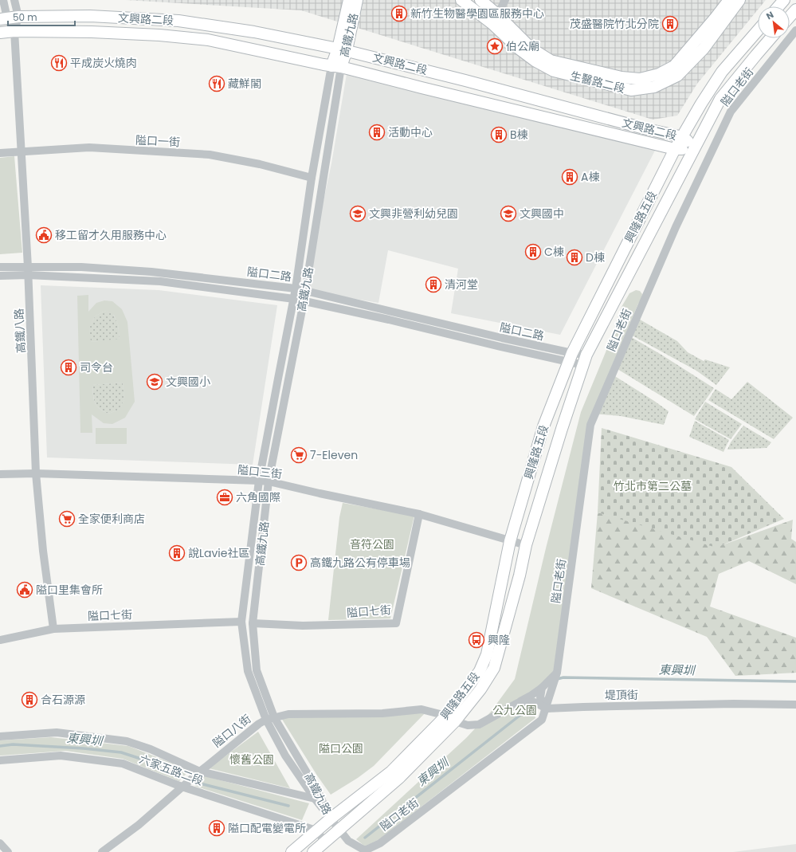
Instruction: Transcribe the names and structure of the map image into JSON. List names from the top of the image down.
{
  "streets": {
    "street": [
      "文興路二段",
      "高鐵九路",
      "生醫路二段",
      "隘口老街",
      "隘口一街",
      "興隆路五段",
      "隘口二路",
      "高鐵八路",
      "隘口三街",
      "隘口七街",
      "堤頂街",
      "隘口八街",
      "六家五路二段"
    ]
  },
  "crossings": [
    ["文興路二段", "高鐵九路"],
    ["文興路二段", "興隆路五段"],
    ["文興路二段", "高鐵八路"],
    ["高鐵九路", "隘口老街"],
    ["高鐵九路", "隘口一街"],
    ["高鐵九路", "興隆路五段"],
    ["高鐵九路", "隘口二路"],
    ["高鐵九路", "隘口三街"],
    ["高鐵九路", "隘口七街"],
    ["高鐵九路", "隘口八街"],
    ["高鐵九路", "六家五路二段"],
    ["隘口老街", "興隆路五段"],
    ["隘口老街", "堤頂街"],
    ["隘口一街", "高鐵八路"],
    ["興隆路五段", "隘口二路"],
    ["興隆路五段", "隘口三街"],
    ["興隆路五段", "堤頂街"],
    ["興隆路五段", "隘口八街"],
    ["興隆路五段", "六家五路二段"],
    ["隘口二路", "高鐵八路"],
    ["高鐵八路", "隘口三街"],
    ["高鐵八路", "隘口七街"],
    ["隘口三街", "隘口七街"],
    ["堤頂街", "隘口八街"],
    ["隘口八街", "六家五路二段"]
  ],
  "water": ["東興圳"],
  "parks": [
    "竹北市第二公墓",
    "音符公園",
    "公九公園",
    "隘口公園",
    "懷舊公園"
  ],
  "places": {
    "building": [
      "新竹生物醫學園區服務中心",
      "茂盛醫院竹北分院",
      "活動中心",
      "B棟",
      "A棟",
      "C棟",
      "D棟",
      "清河堂",
      "司令台",
      "說Lavie社區",
      "合石源源",
      "隘口配電變電所"
    ],
    "place": ["伯公廟"],
    "restaurant": ["平成炭火燒肉", "藏鮮閣"],
    "school or university": ["文興非營利幼兒園", "文興國中", "文興國小"],
    "public building": ["移工留才久用服務中心", "隘口里集會所"],
    "supermarket": ["7-Eleven", "全家便利商店"],
    "office": ["六角國際"],
    "parking": ["高鐵九路公有停車場"],
    "bus stop": ["興隆"]
  },
  "scale_bar": "50 m",
  "north": "top left"
}
